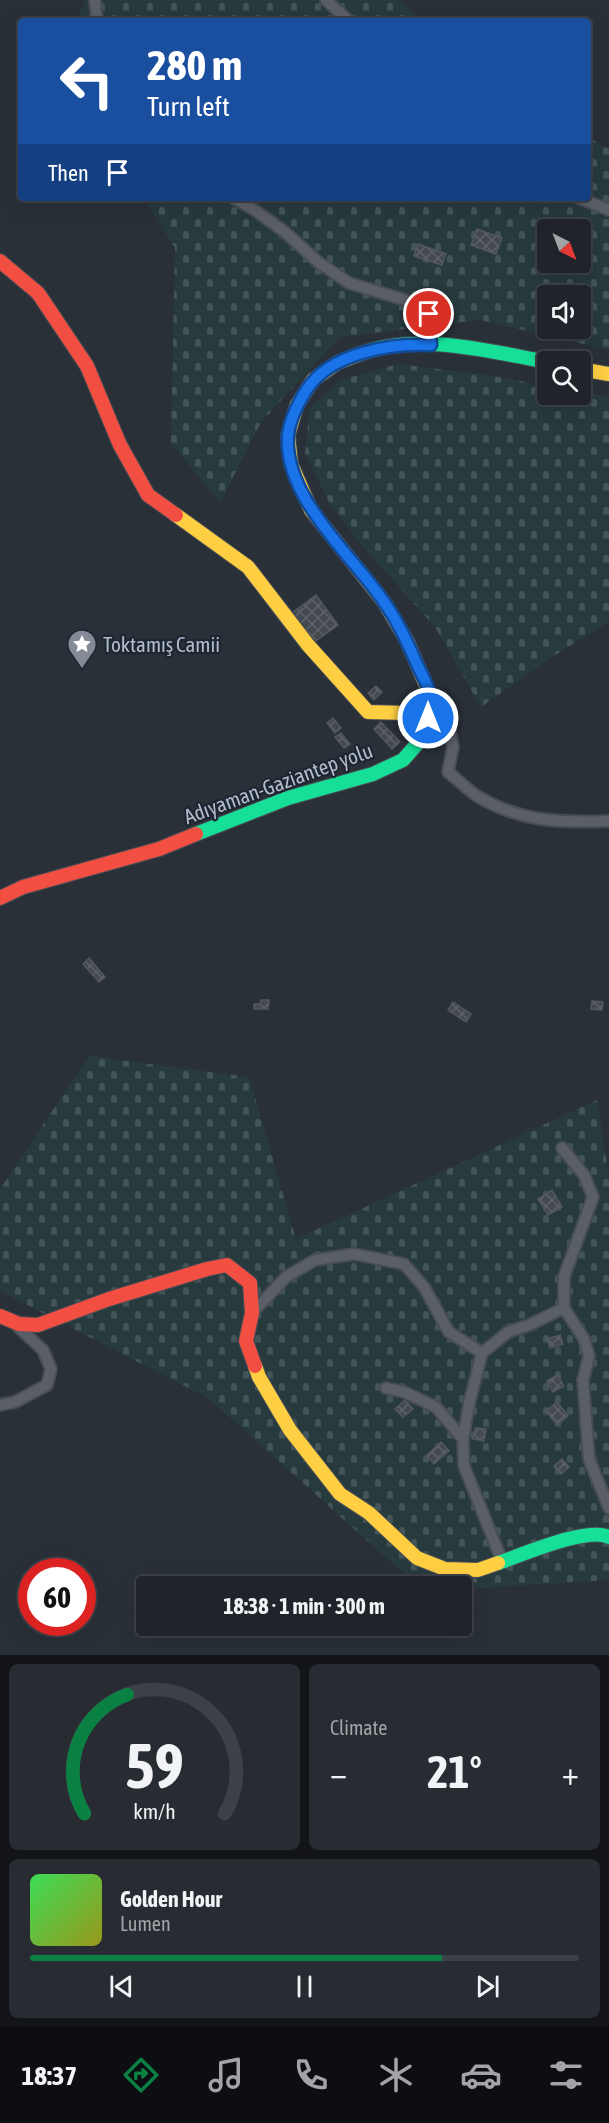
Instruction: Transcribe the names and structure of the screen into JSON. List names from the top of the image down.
{
  "streets": {
    "street": ["Adıyaman-Gaziantep yolu"]
  },
  "places": {
    "place": ["Toktamış Camii"]
  },
  "north": "bottom right",
  "page": {
    "turn": ["280 m", "Turn left"],
    "then": "Then",
    "limit": "60",
    "trip": "18:38 · 1 min · 300 m",
    "tile": "Climate",
    "heat": ["−", "21°", "+"],
    "song": ["Golden Hour", "Lumen"],
    "tabs": "18:37",
    "gauge": ["59", "km/h"]
  }
}
